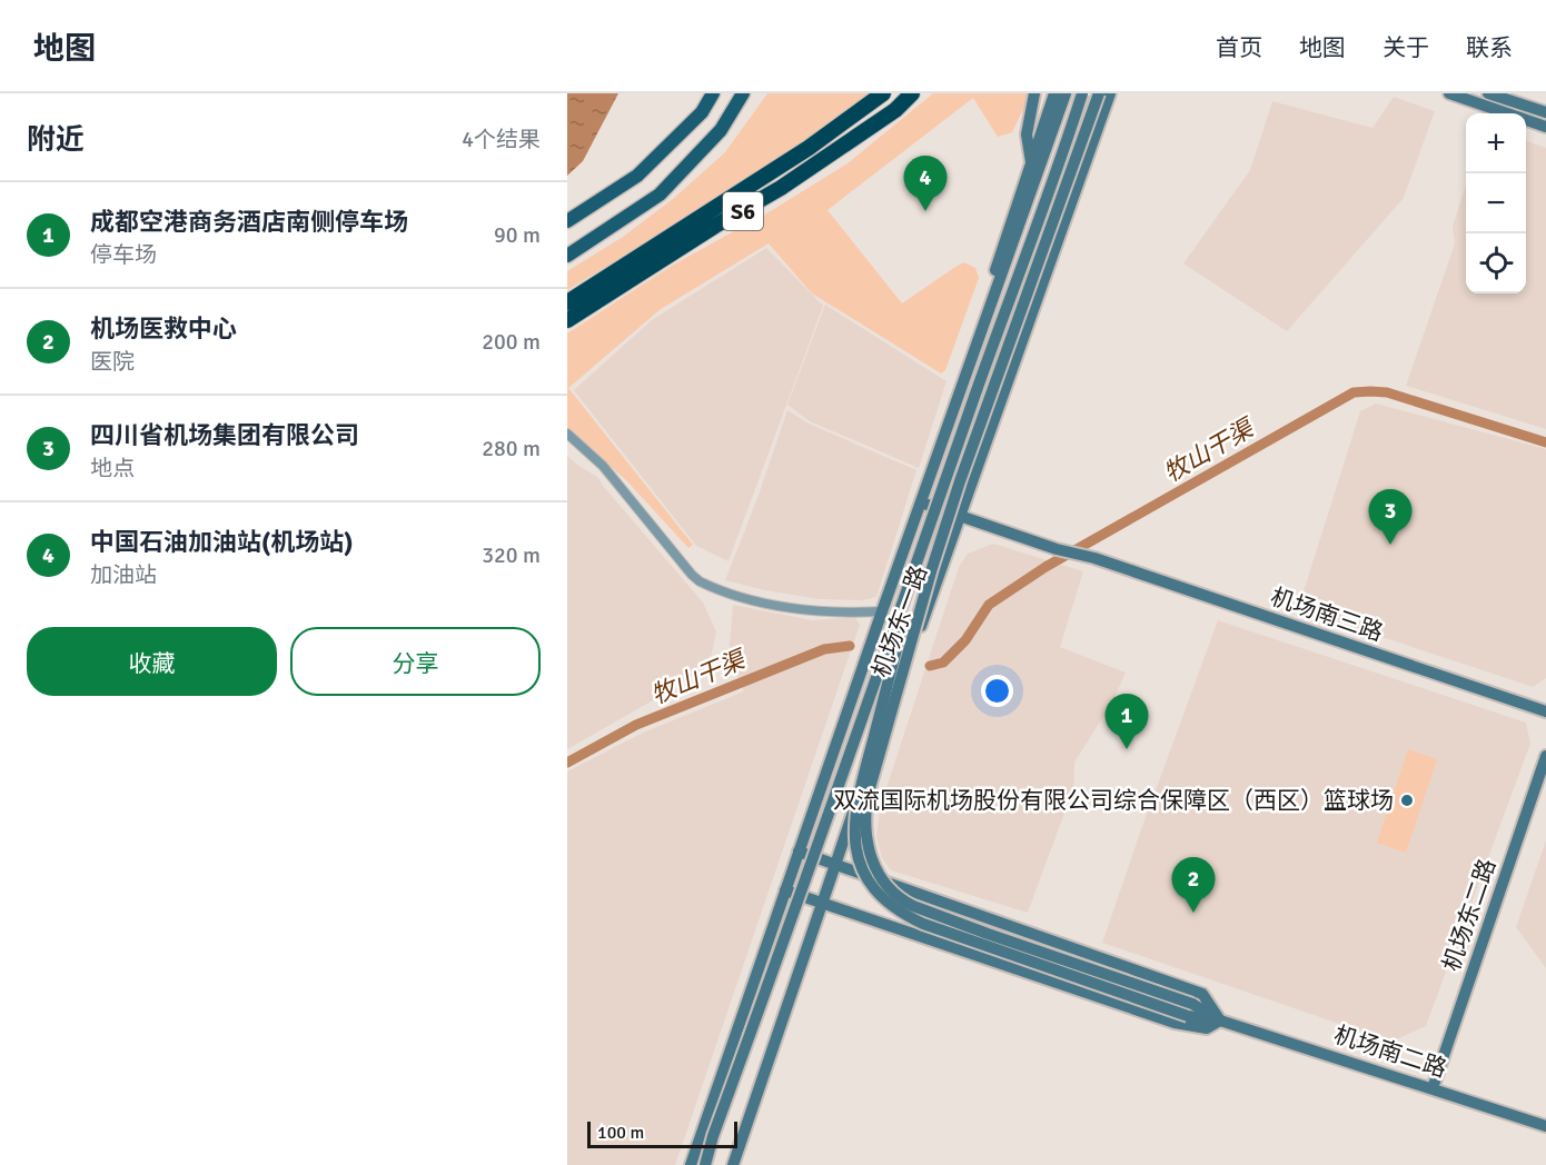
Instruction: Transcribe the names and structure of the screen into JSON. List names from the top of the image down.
{
  "streets": {
    "highway": ["S6"],
    "street": [
      "机场南三路",
      "机场东一路",
      "机场东二路",
      "机场南二路"
    ]
  },
  "crossings": [
    ["机场南三路", "机场东一路"],
    ["机场东二路", "机场南二路"]
  ],
  "water": ["牧山干渠"],
  "places": ["双流国际机场股份有限公司综合保障区（西区）篮球场"],
  "scale_bar": "100 m",
  "page": {
    "header": "地图",
    "nav": [
      "首页",
      "地图",
      "关于",
      "联系"
    ],
    "heading": ["附近", "4个结果"],
    "map_buttons": ["+", "−"],
    "pins": [
      "4",
      "3",
      "1",
      "2"
    ],
    "list": [
      {
        "mark": "1",
        "name": "成都空港商务酒店南侧停车场",
        "note": "停车场",
        "value": "90 m"
      },
      {
        "mark": "2",
        "name": "机场医救中心",
        "note": "医院",
        "value": "200 m"
      },
      {
        "mark": "3",
        "name": "四川省机场集团有限公司",
        "note": "地点",
        "value": "280 m"
      },
      {
        "mark": "4",
        "name": "中国石油加油站(机场站)",
        "note": "加油站",
        "value": "320 m"
      }
    ],
    "buttons": ["收藏", "分享"],
    "scale": "100 m"
  }
}
